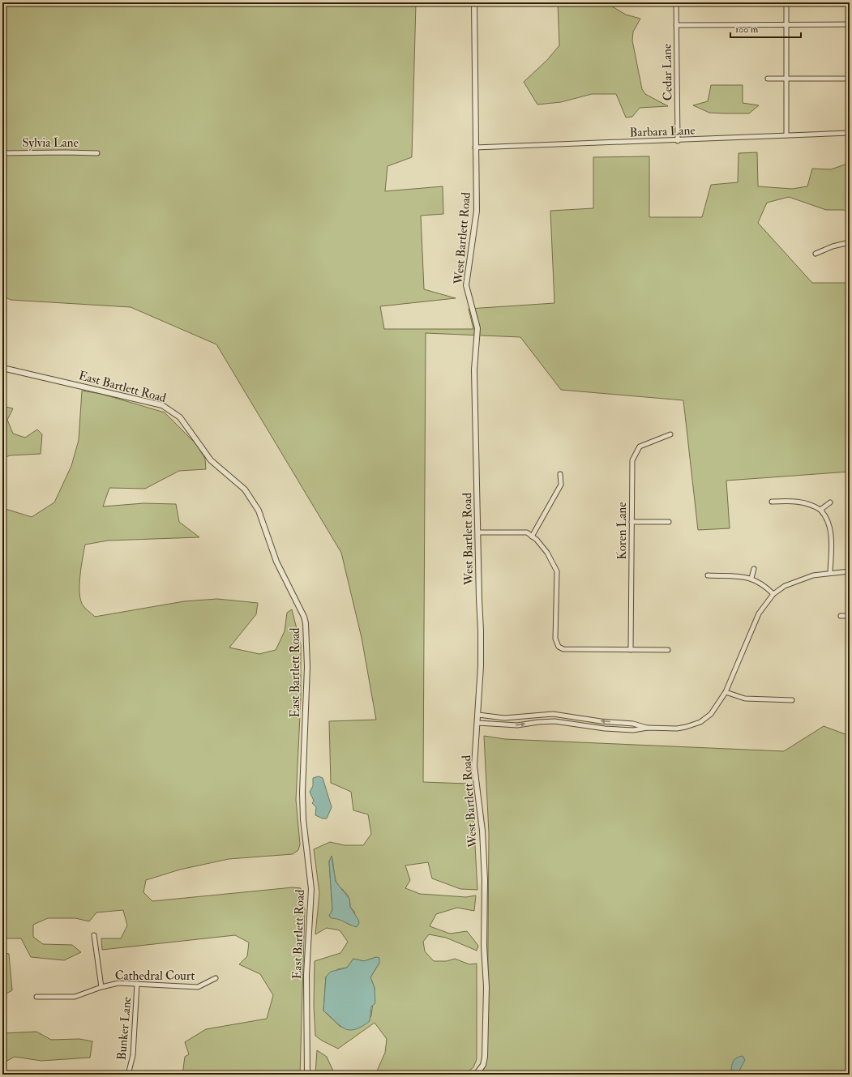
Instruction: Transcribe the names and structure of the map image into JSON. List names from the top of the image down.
{
  "streets": {
    "street": [
      "Cedar Lane",
      "Barbara Lane",
      "Sylvia Lane",
      "West Bartlett Road",
      "East Bartlett Road",
      "Koren Lane",
      "Cathedral Court",
      "Bunker Lane"
    ]
  },
  "crossings": [
    ["Cedar Lane", "Barbara Lane"],
    ["Barbara Lane", "West Bartlett Road"],
    ["Cathedral Court", "Bunker Lane"]
  ],
  "scale_bar": "100 m"
}
